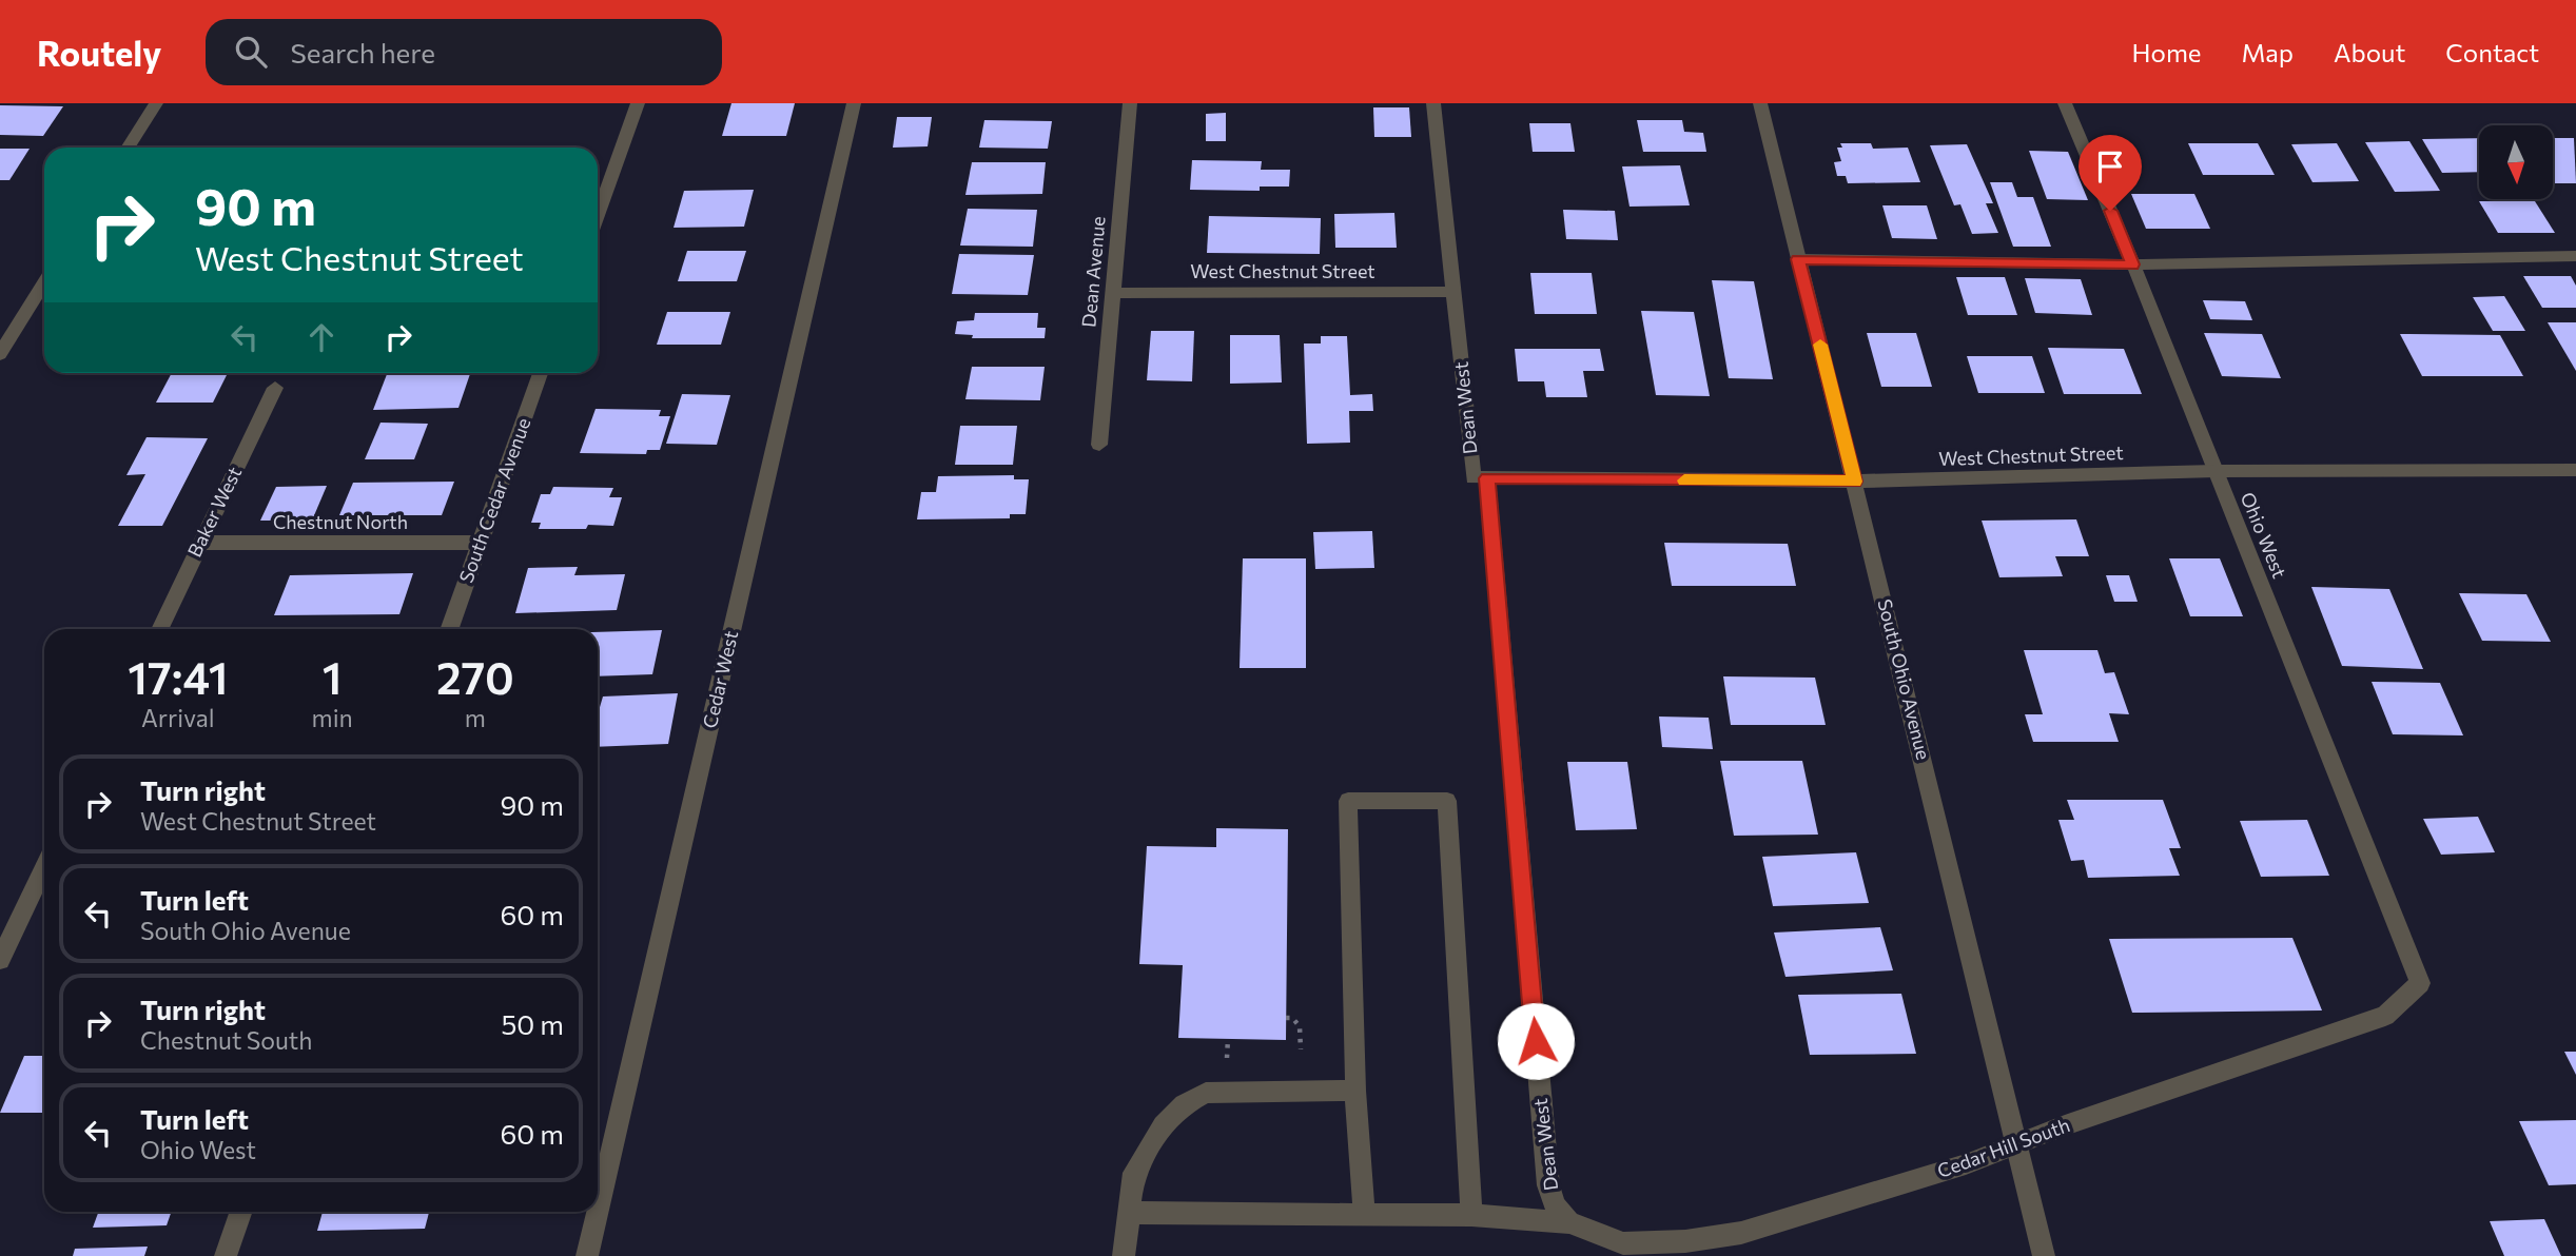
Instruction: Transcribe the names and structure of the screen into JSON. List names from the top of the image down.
{
  "streets": {
    "street": [
      "Dean Avenue",
      "West Chestnut Street",
      "Dean West",
      "South Cedar Avenue",
      "Baker West",
      "Chestnut North",
      "Ohio West",
      "Cedar West",
      "South Ohio Avenue",
      "Cedar Hill South"
    ]
  },
  "crossings": [
    ["Dean Avenue", "West Chestnut Street"],
    ["West Chestnut Street", "Dean West"],
    ["West Chestnut Street", "Ohio West"],
    ["West Chestnut Street", "South Ohio Avenue"],
    ["Dean West", "Cedar Hill South"],
    ["South Cedar Avenue", "Chestnut North"],
    ["Baker West", "Chestnut North"],
    ["Ohio West", "Cedar Hill South"],
    ["South Ohio Avenue", "Cedar Hill South"]
  ],
  "north": "bottom",
  "page": {
    "header": "Routely",
    "search": "Search here",
    "nav": [
      "Home",
      "Map",
      "About",
      "Contact"
    ],
    "turn": ["90 m", "West Chestnut Street"],
    "eta": [
      "17:41",
      "Arrival",
      "1",
      "min",
      "270",
      "m"
    ],
    "list": [
      {
        "name": "Turn right",
        "note": "West Chestnut Street",
        "value": "90 m"
      },
      {
        "name": "Turn left",
        "note": "South Ohio Avenue",
        "value": "60 m"
      },
      {
        "name": "Turn right",
        "note": "Chestnut South",
        "value": "50 m"
      },
      {
        "name": "Turn left",
        "note": "Ohio West",
        "value": "60 m"
      }
    ]
  }
}
